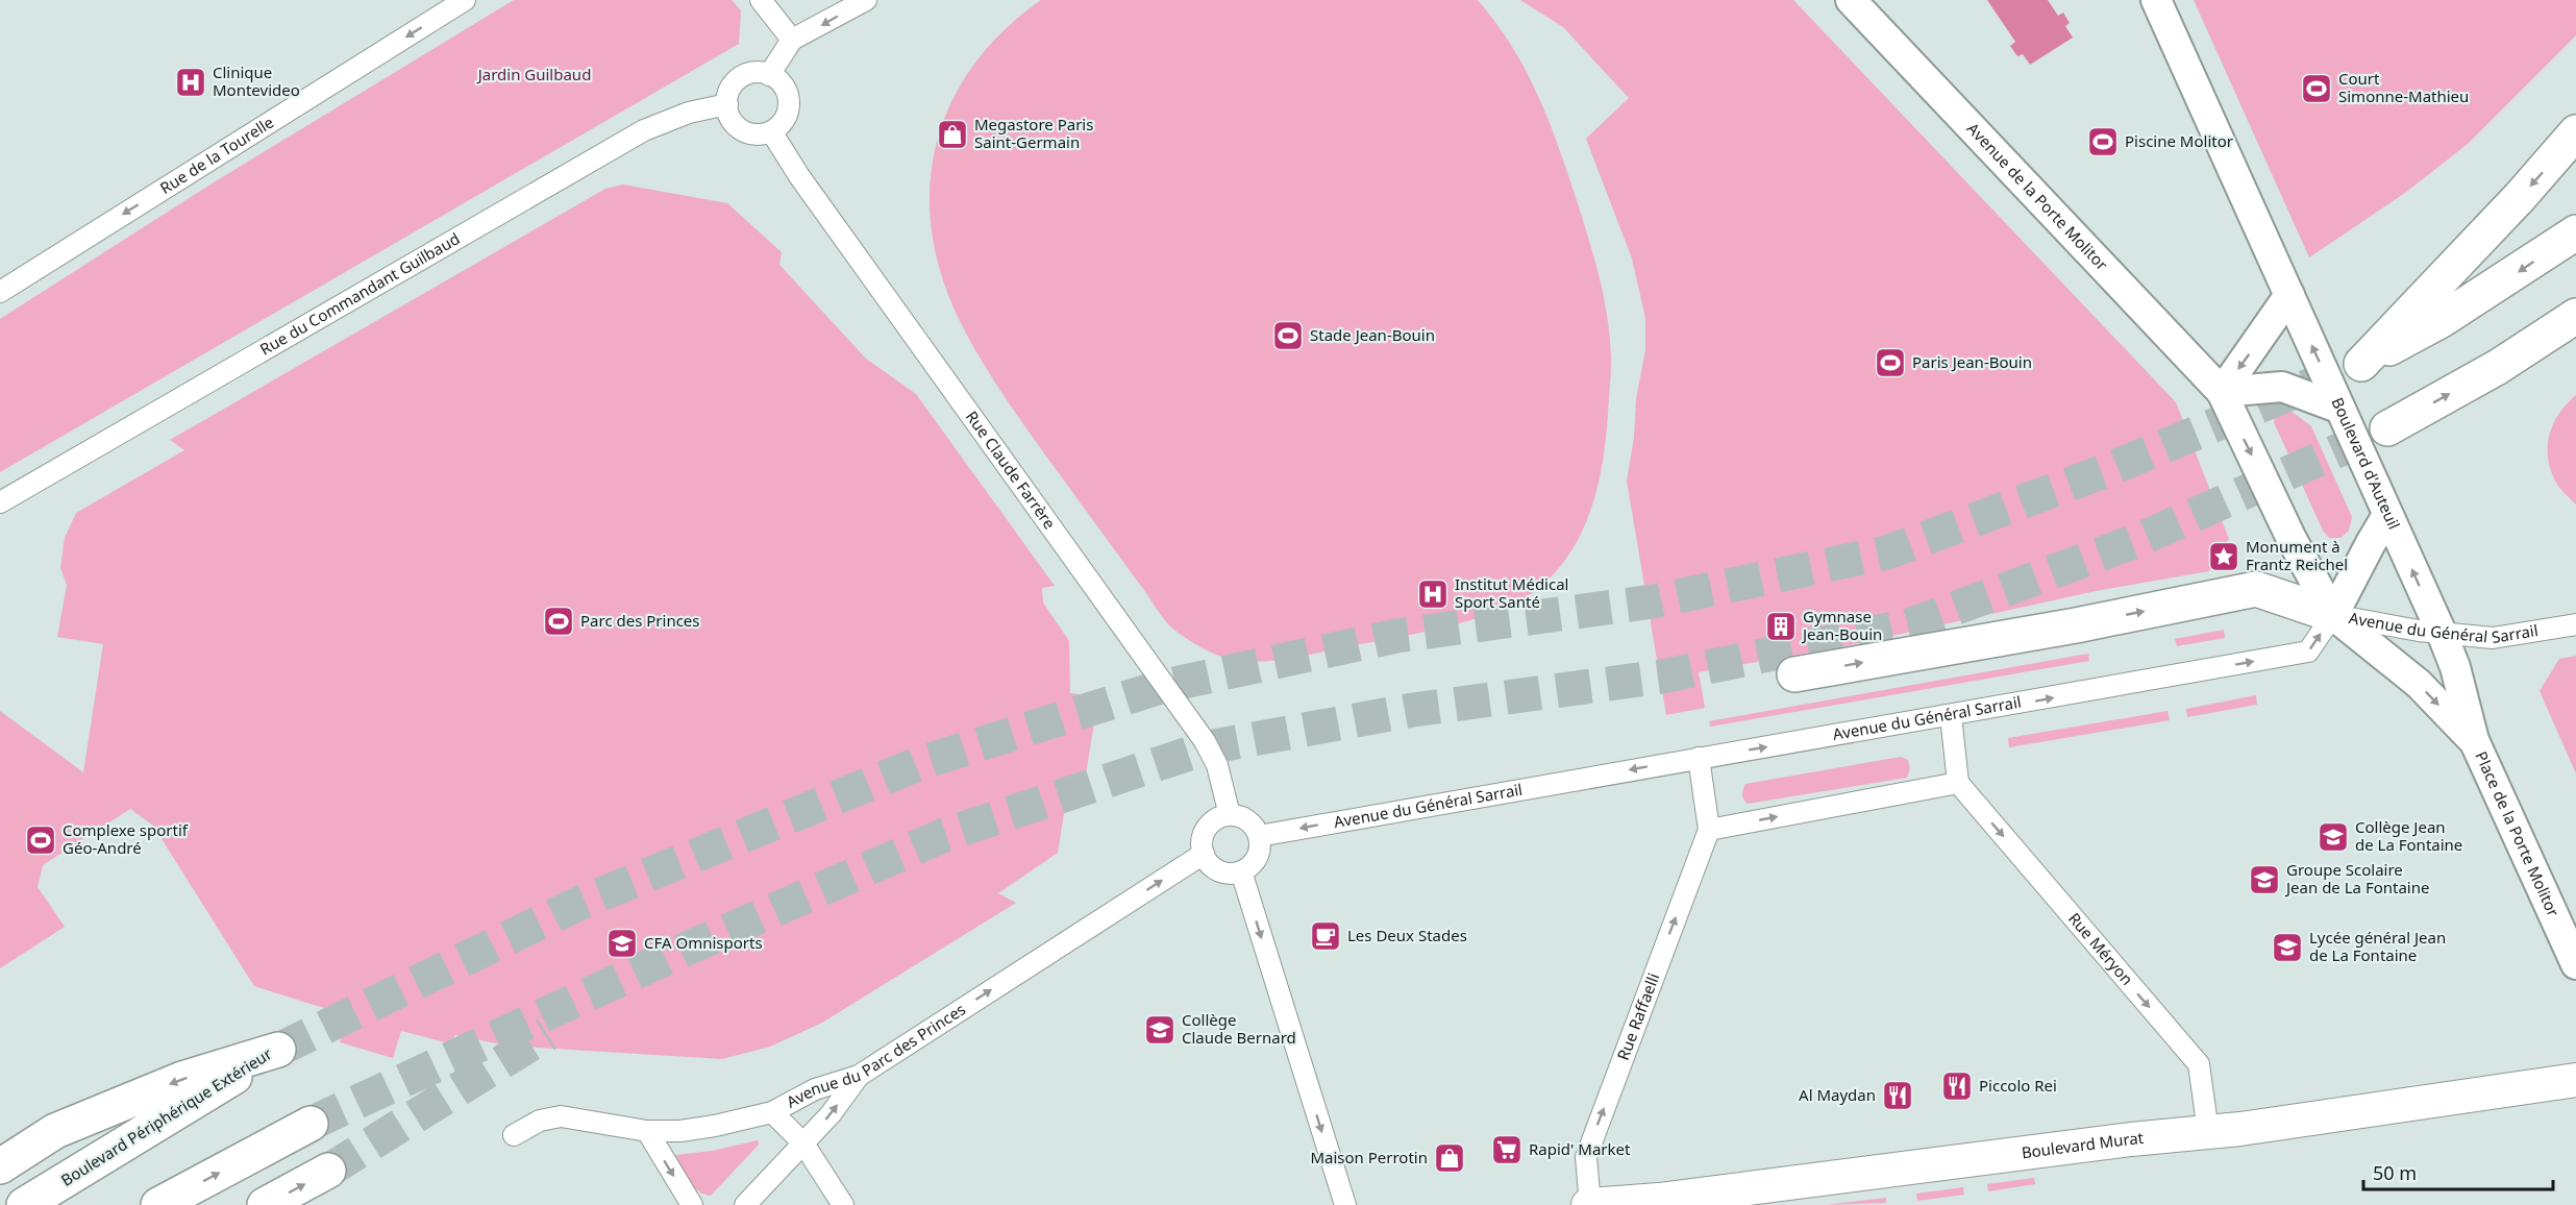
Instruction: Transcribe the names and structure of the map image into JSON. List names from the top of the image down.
{
  "streets": {
    "highway": ["Boulevard Périphérique Extérieur"],
    "main road": ["Boulevard Murat"],
    "street": [
      "Rue de la Tourelle",
      "Avenue de la Porte Molitor",
      "Rue du Commandant Guilbaud",
      "Boulevard d'Auteuil",
      "Rue Claude Farrère",
      "Avenue du Général Sarrail",
      "Place de la Porte Molitor",
      "Rue Méryon",
      "Rue Raffaelli",
      "Avenue du Parc des Princes"
    ]
  },
  "crossings": [
    ["Rue du Commandant Guilbaud", "Rue Claude Farrère"],
    ["Boulevard d'Auteuil", "Avenue du Général Sarrail"],
    ["Boulevard d'Auteuil", "Place de la Porte Molitor"],
    ["Rue Claude Farrère", "Avenue du Général Sarrail"],
    ["Rue Claude Farrère", "Avenue du Parc des Princes"],
    ["Avenue du Général Sarrail", "Place de la Porte Molitor"],
    ["Avenue du Général Sarrail", "Avenue du Parc des Princes"],
    ["Rue Méryon", "Boulevard Murat"],
    ["Rue Raffaelli", "Boulevard Murat"]
  ],
  "one_way": [
    "Rue de la Tourelle",
    "Rue Méryon",
    "Rue Raffaelli",
    "Avenue du Parc des Princes"
  ],
  "parks": ["Jardin Guilbaud"],
  "places": {
    "hospital": ["Clinique Montevideo", "Institut Médical Sport Santé"],
    "sports": [
      "Court Simonne-Mathieu",
      "Piscine Molitor",
      "Stade Jean-Bouin",
      "Paris Jean-Bouin",
      "Parc des Princes",
      "Complexe sportif Géo-André"
    ],
    "shop": ["Megastore Paris Saint-Germain", "Maison Perrotin"],
    "place": ["Monument à Frantz Reichel"],
    "building": ["Gymnase Jean-Bouin"],
    "school or university": [
      "Collège Jean de La Fontaine",
      "Groupe Scolaire Jean de La Fontaine",
      "CFA Omnisports",
      "Lycée général Jean de La Fontaine",
      "Collège Claude Bernard"
    ],
    "cafe": ["Les Deux Stades"],
    "restaurant": ["Piccolo Rei", "Al Maydan"],
    "supermarket": ["Rapid' Market"]
  },
  "scale_bar": "50 m"
}
